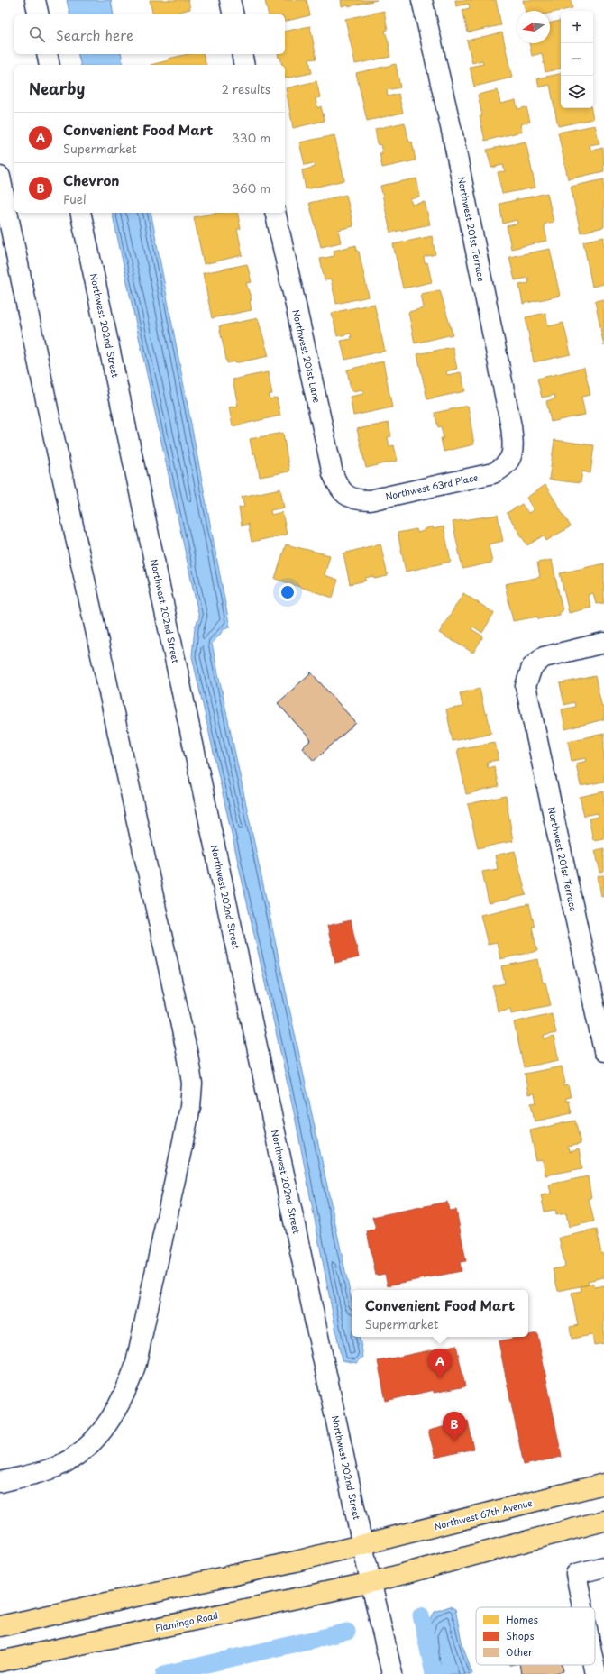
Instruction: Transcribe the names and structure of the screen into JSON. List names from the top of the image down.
{
  "streets": {
    "main road": ["Northwest 67th Avenue", "Flamingo Road"],
    "street": [
      "Northwest 201st Terrace",
      "Northwest 202nd Street",
      "Northwest 201st Lane",
      "Northwest 63rd Place"
    ]
  },
  "crossings": [
    ["Northwest 201st Terrace", "Northwest 63rd Place"],
    ["Northwest 202nd Street", "Northwest 67th Avenue"],
    ["Northwest 202nd Street", "Flamingo Road"],
    ["Northwest 201st Lane", "Northwest 63rd Place"]
  ],
  "legend": ["Homes", "Shops", "Other"],
  "north": "left",
  "page": {
    "map_buttons": ["+", "−"],
    "search": "Search here",
    "heading": ["Nearby", "2 results"],
    "list": [
      {
        "mark": "A",
        "name": "Convenient Food Mart",
        "note": "Supermarket",
        "value": "330 m"
      },
      {
        "mark": "B",
        "name": "Chevron",
        "note": "Fuel",
        "value": "360 m"
      }
    ],
    "popup": ["Convenient Food Mart", "Supermarket"],
    "pins": ["A", "B"]
  }
}
